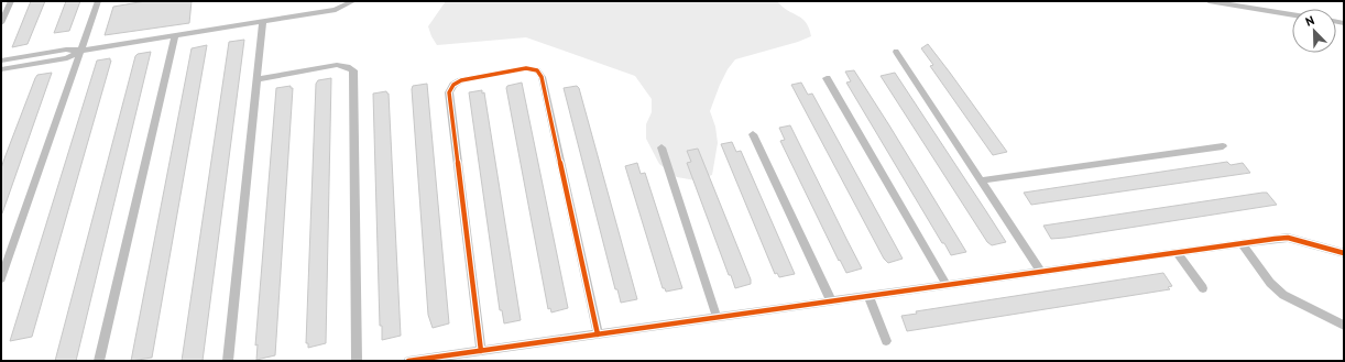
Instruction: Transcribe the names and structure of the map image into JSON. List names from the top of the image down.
{
  "north": "top left"
}
